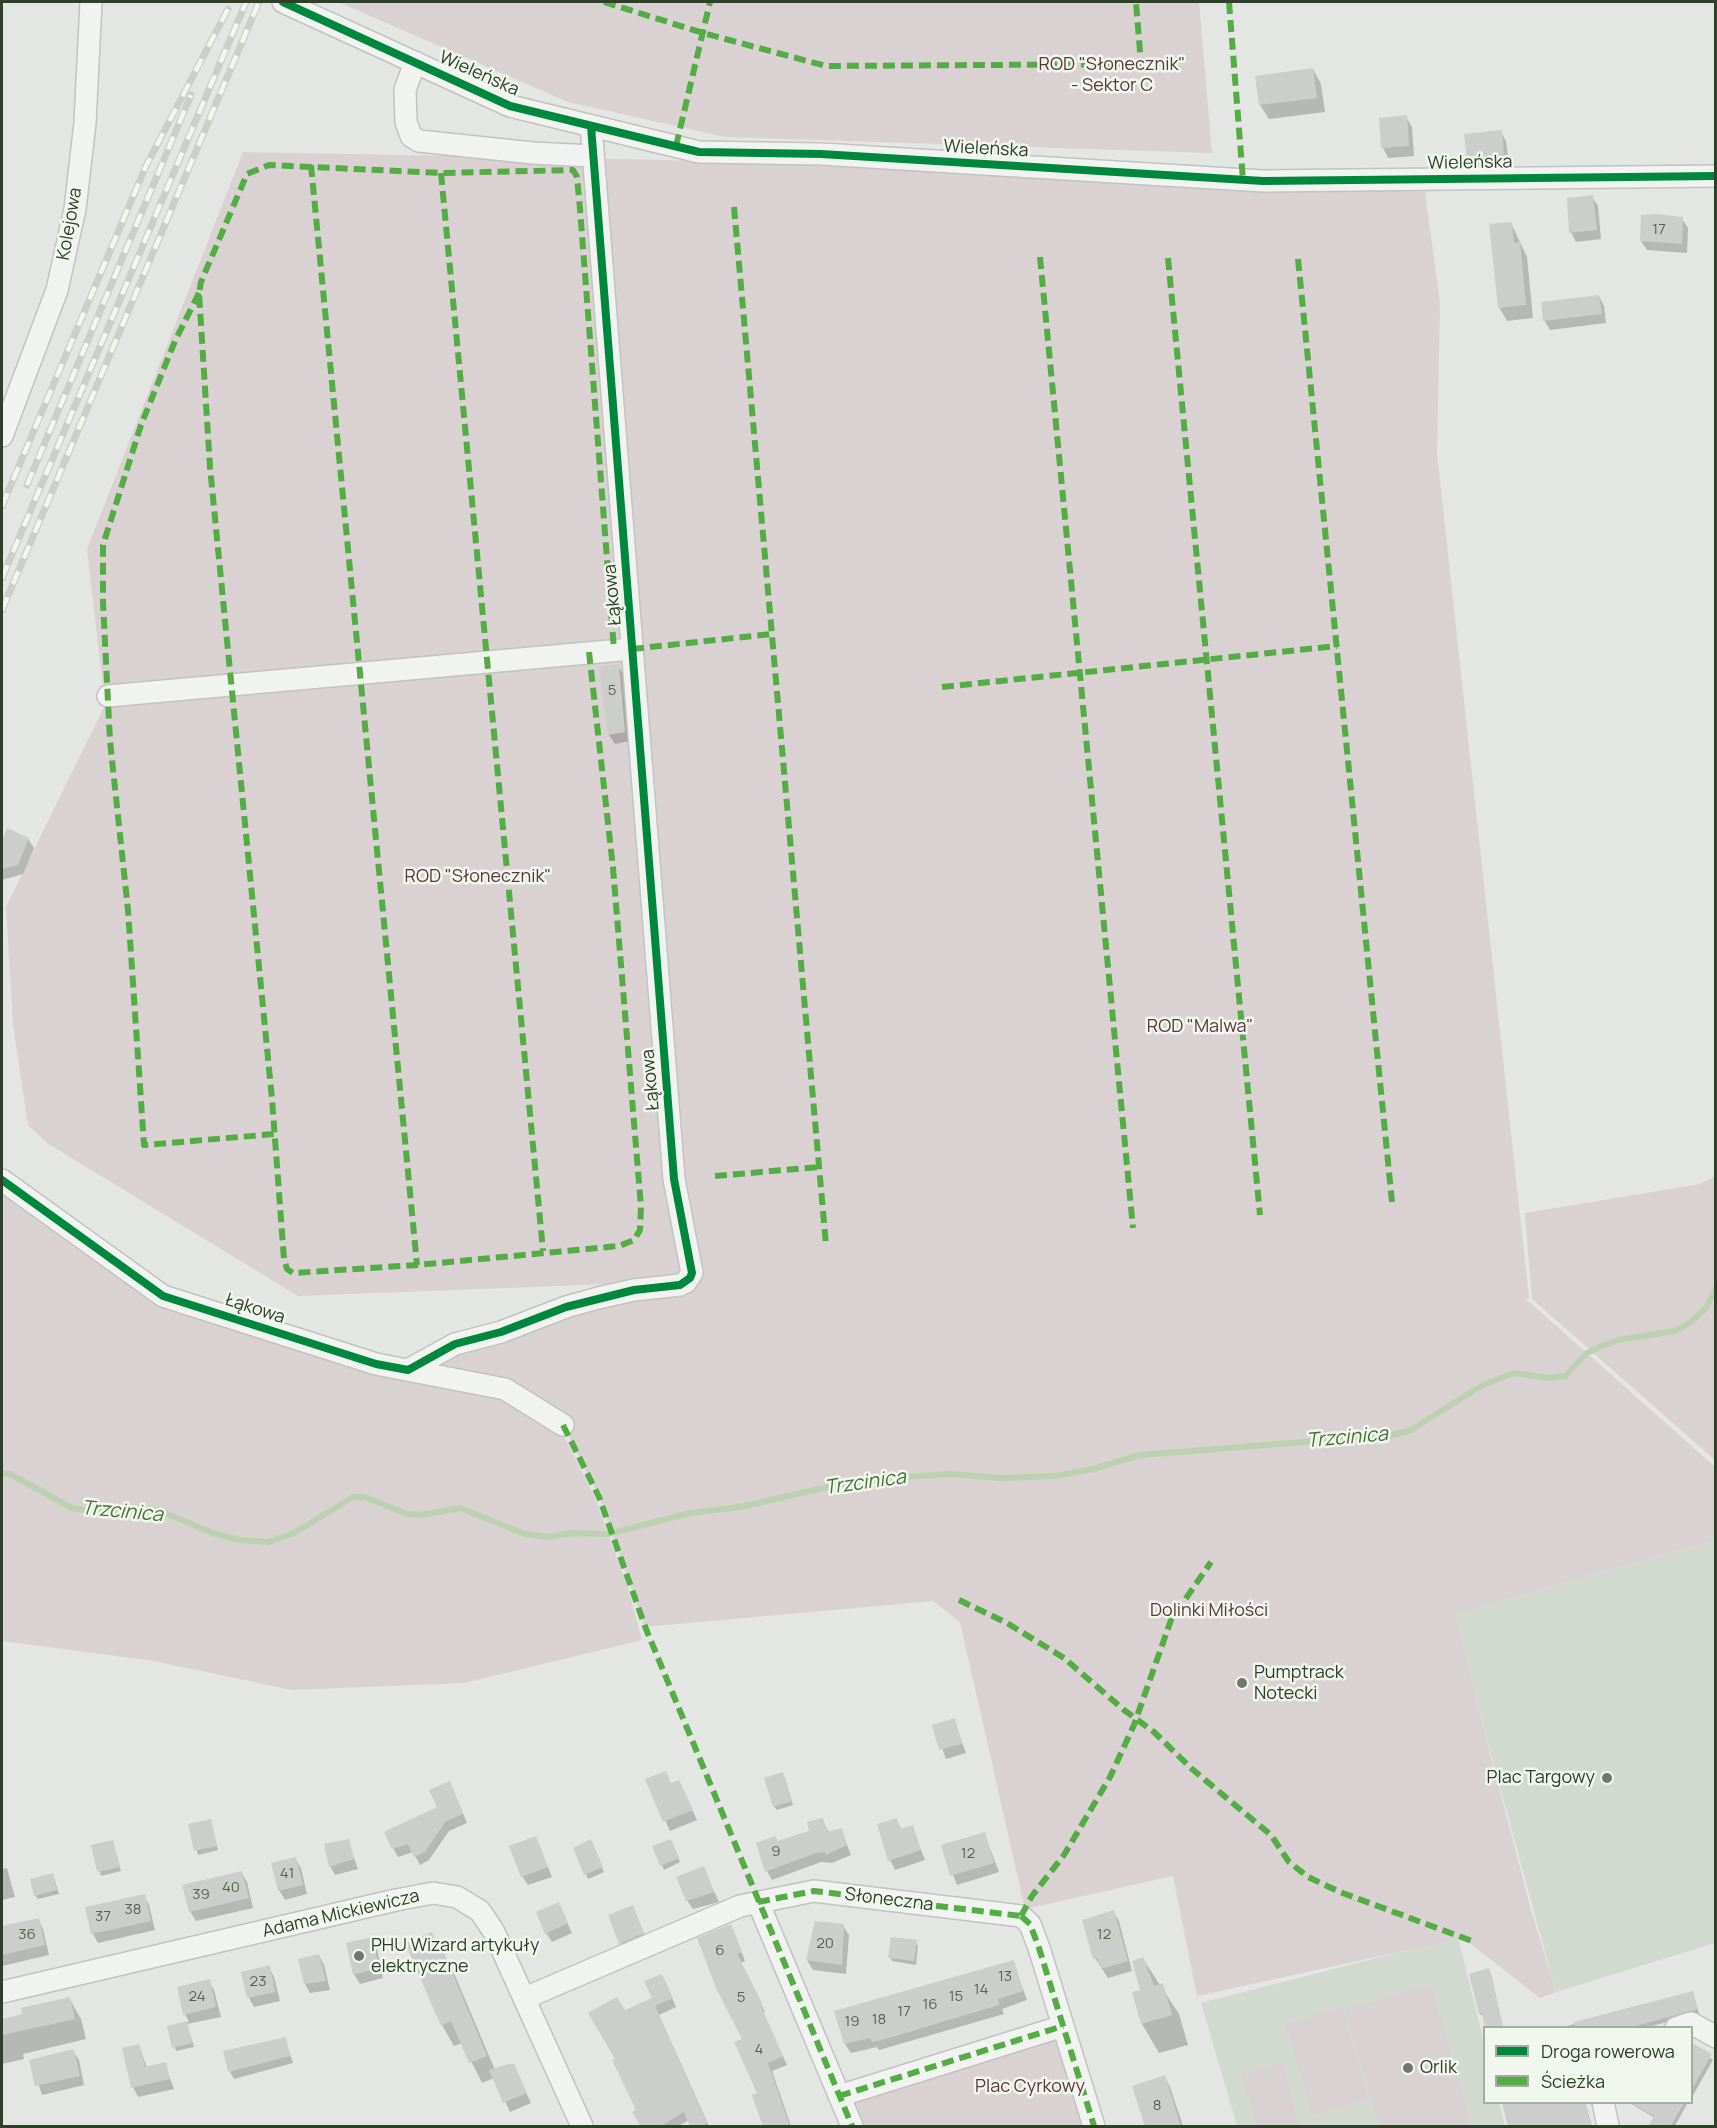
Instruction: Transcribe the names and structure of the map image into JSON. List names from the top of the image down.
{
  "streets": {
    "street": [
      "Wieleńska",
      "Kolejowa",
      "Łąkowa",
      "Słoneczna",
      "Adama Mickiewicza"
    ]
  },
  "crossings": [
    ["Wieleńska", "Łąkowa"],
    ["Słoneczna", "Adama Mickiewicza"]
  ],
  "water": ["Trzcinica"],
  "parks": [
    "ROD \"Słonecznik\" - Sektor C",
    "ROD \"Słonecznik\"",
    "ROD \"Malwa\"",
    "Dolinki Miłości",
    "Plac Cyrkowy"
  ],
  "places": [
    "Pumptrack Notecki",
    "Plac Targowy",
    "PHU Wizard artykuły elektryczne",
    "Orlik"
  ],
  "house_numbers": [
    "17",
    "5",
    "9",
    "12",
    "41",
    "40",
    "39",
    "38",
    "37",
    "36",
    "12",
    "20",
    "6",
    "13",
    "23",
    "14",
    "24",
    "15",
    "5",
    "16",
    "17",
    "18",
    "19",
    "4",
    "8"
  ],
  "legend": ["Droga rowerowa", "Ścieżka"]
}
